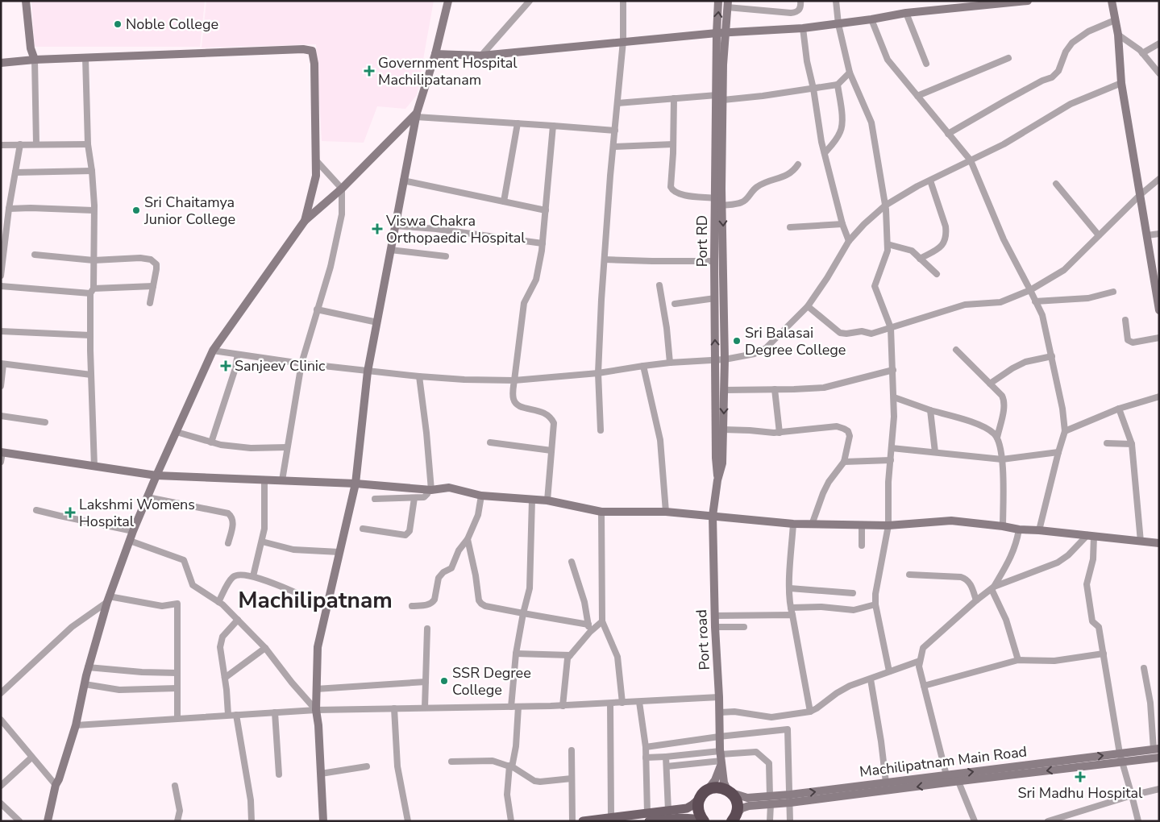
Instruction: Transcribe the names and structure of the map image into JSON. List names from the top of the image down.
{
  "streets": {
    "street": ["Port RD", "Port road", "Machilipatnam Main Road"]
  },
  "crossings": [
    ["Port RD", "Port road"],
    ["Port road", "Machilipatnam Main Road"]
  ],
  "districts": ["Machilipatnam"],
  "places": {
    "other": [
      "Noble College",
      "Sri Chaitamya Junior College",
      "Sri Balasai Degree College",
      "SSR Degree College"
    ],
    "health": [
      "Government Hospital Machilipatanam",
      "Viswa Chakra Orthopaedic Hospital",
      "Sanjeev Clinic",
      "Lakshmi Womens Hospital",
      "Sri Madhu Hospital"
    ]
  }
}
